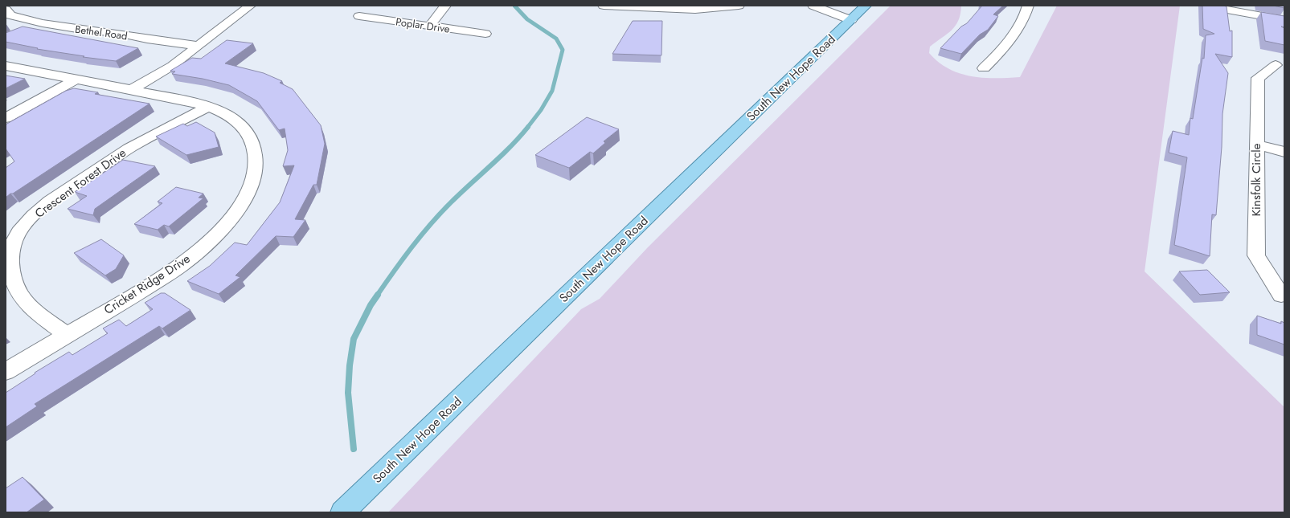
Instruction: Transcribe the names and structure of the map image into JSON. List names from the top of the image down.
{
  "streets": {
    "main road": ["South New Hope Road"],
    "street": [
      "Poplar Drive",
      "Bethel Road",
      "Kinsfolk Circle",
      "Crescent Forest Drive",
      "Cricket Ridge Drive"
    ]
  },
  "crossings": [
    ["Crescent Forest Drive", "Cricket Ridge Drive"]
  ]
}
